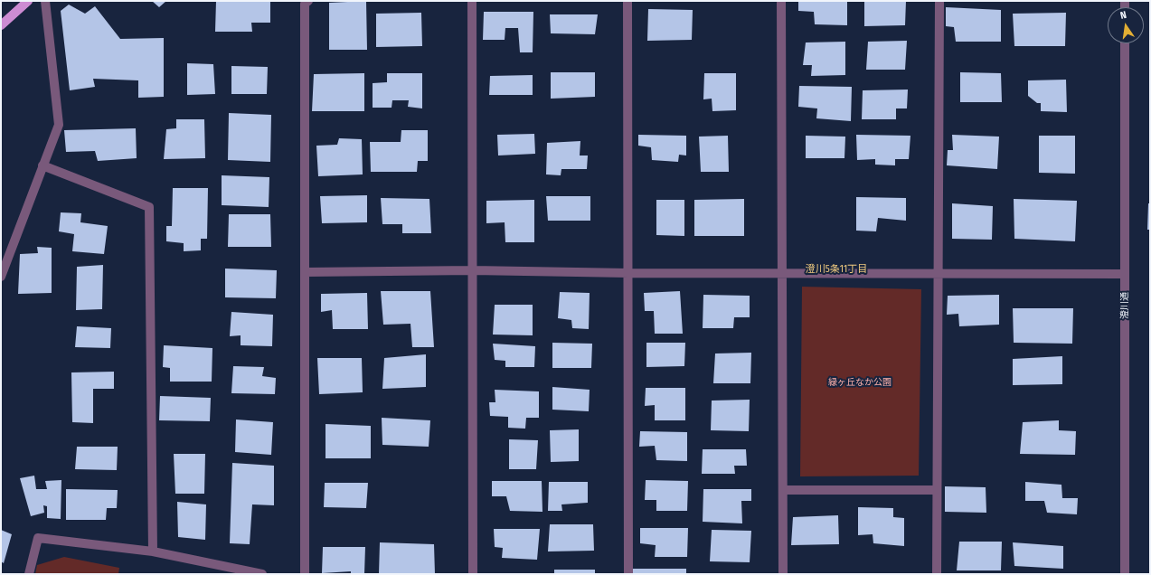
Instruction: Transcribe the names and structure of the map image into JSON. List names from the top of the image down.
{
  "streets": {
    "street": ["澄川通"]
  },
  "districts": ["澄川5条11丁目"],
  "parks": ["緑ヶ丘なか公園"],
  "north": "top"
}
